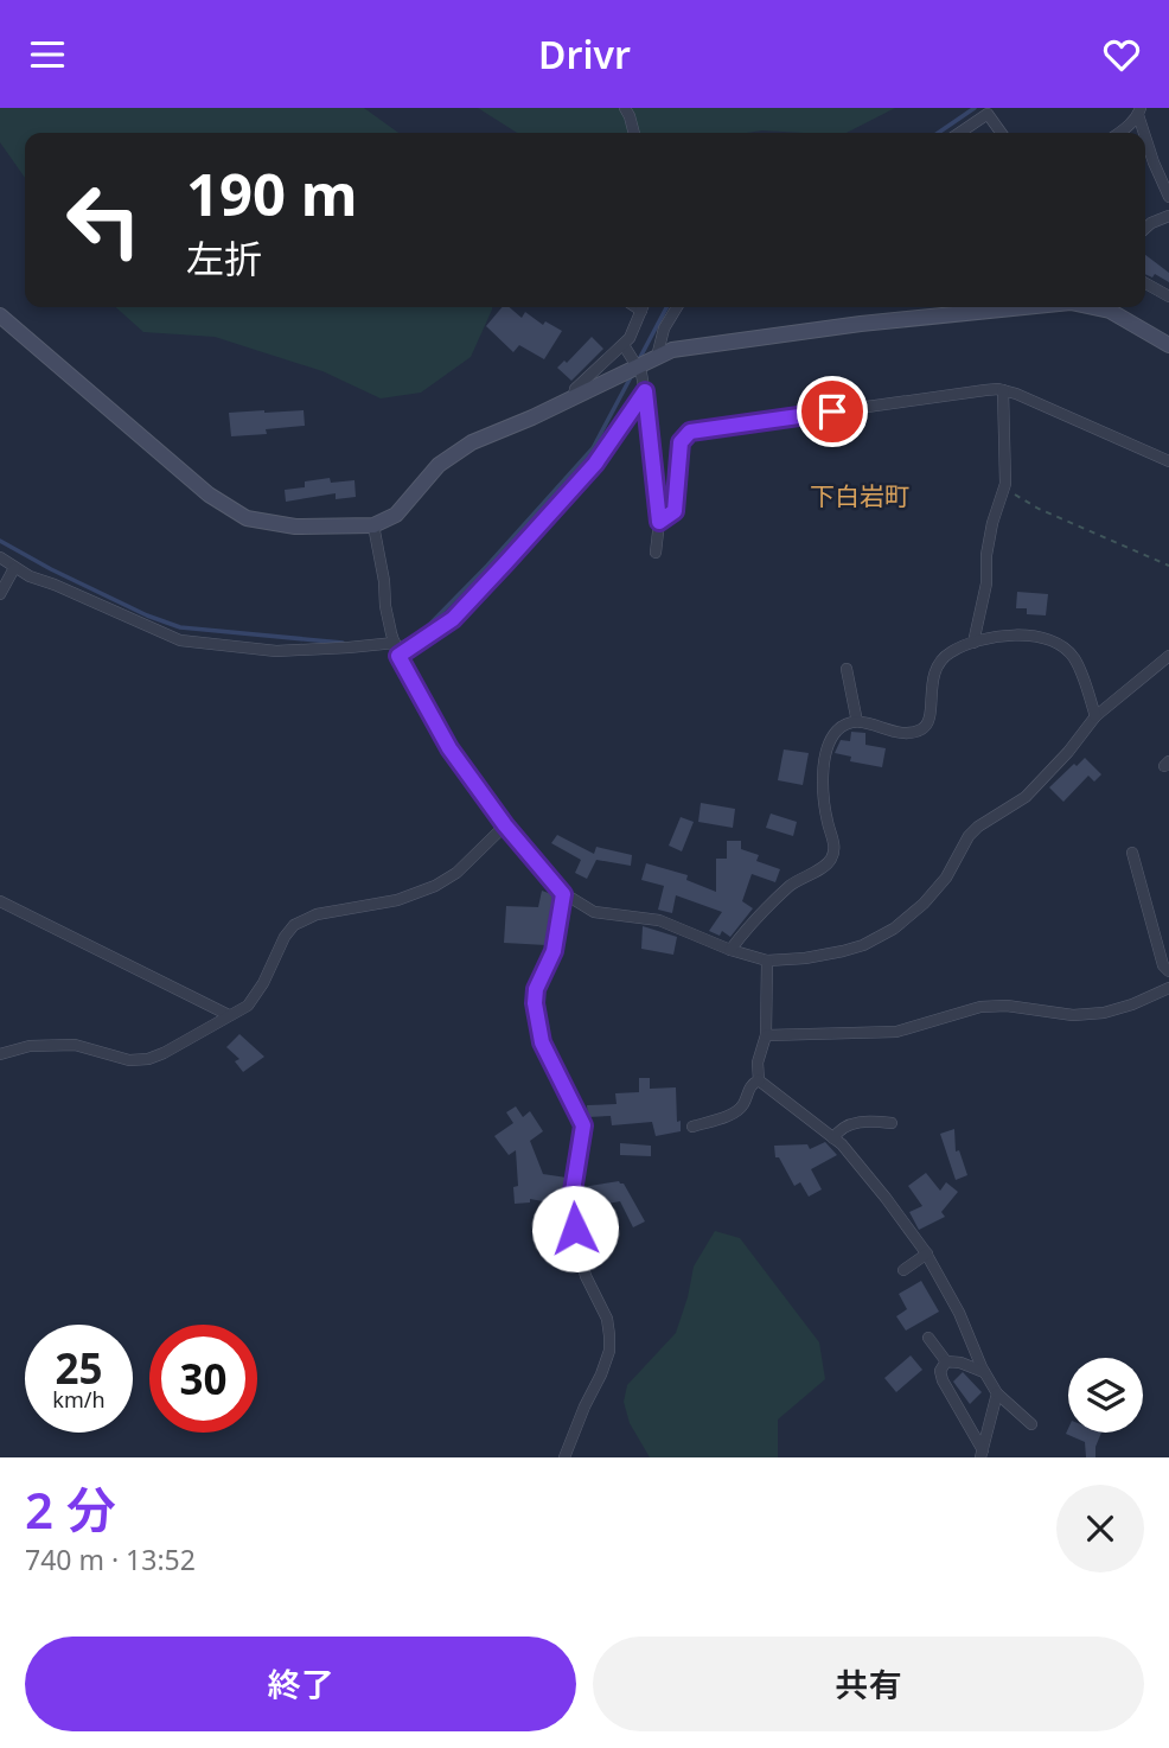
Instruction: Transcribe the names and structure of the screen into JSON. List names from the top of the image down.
{
  "districts": ["下白岩町"],
  "page": {
    "header": "Drivr",
    "turn": ["190 m", "左折"],
    "speed": "25 km/h",
    "limit": "30",
    "heading": ["2 分", "740 m · 13:52"],
    "buttons": ["終了", "共有"]
  }
}
